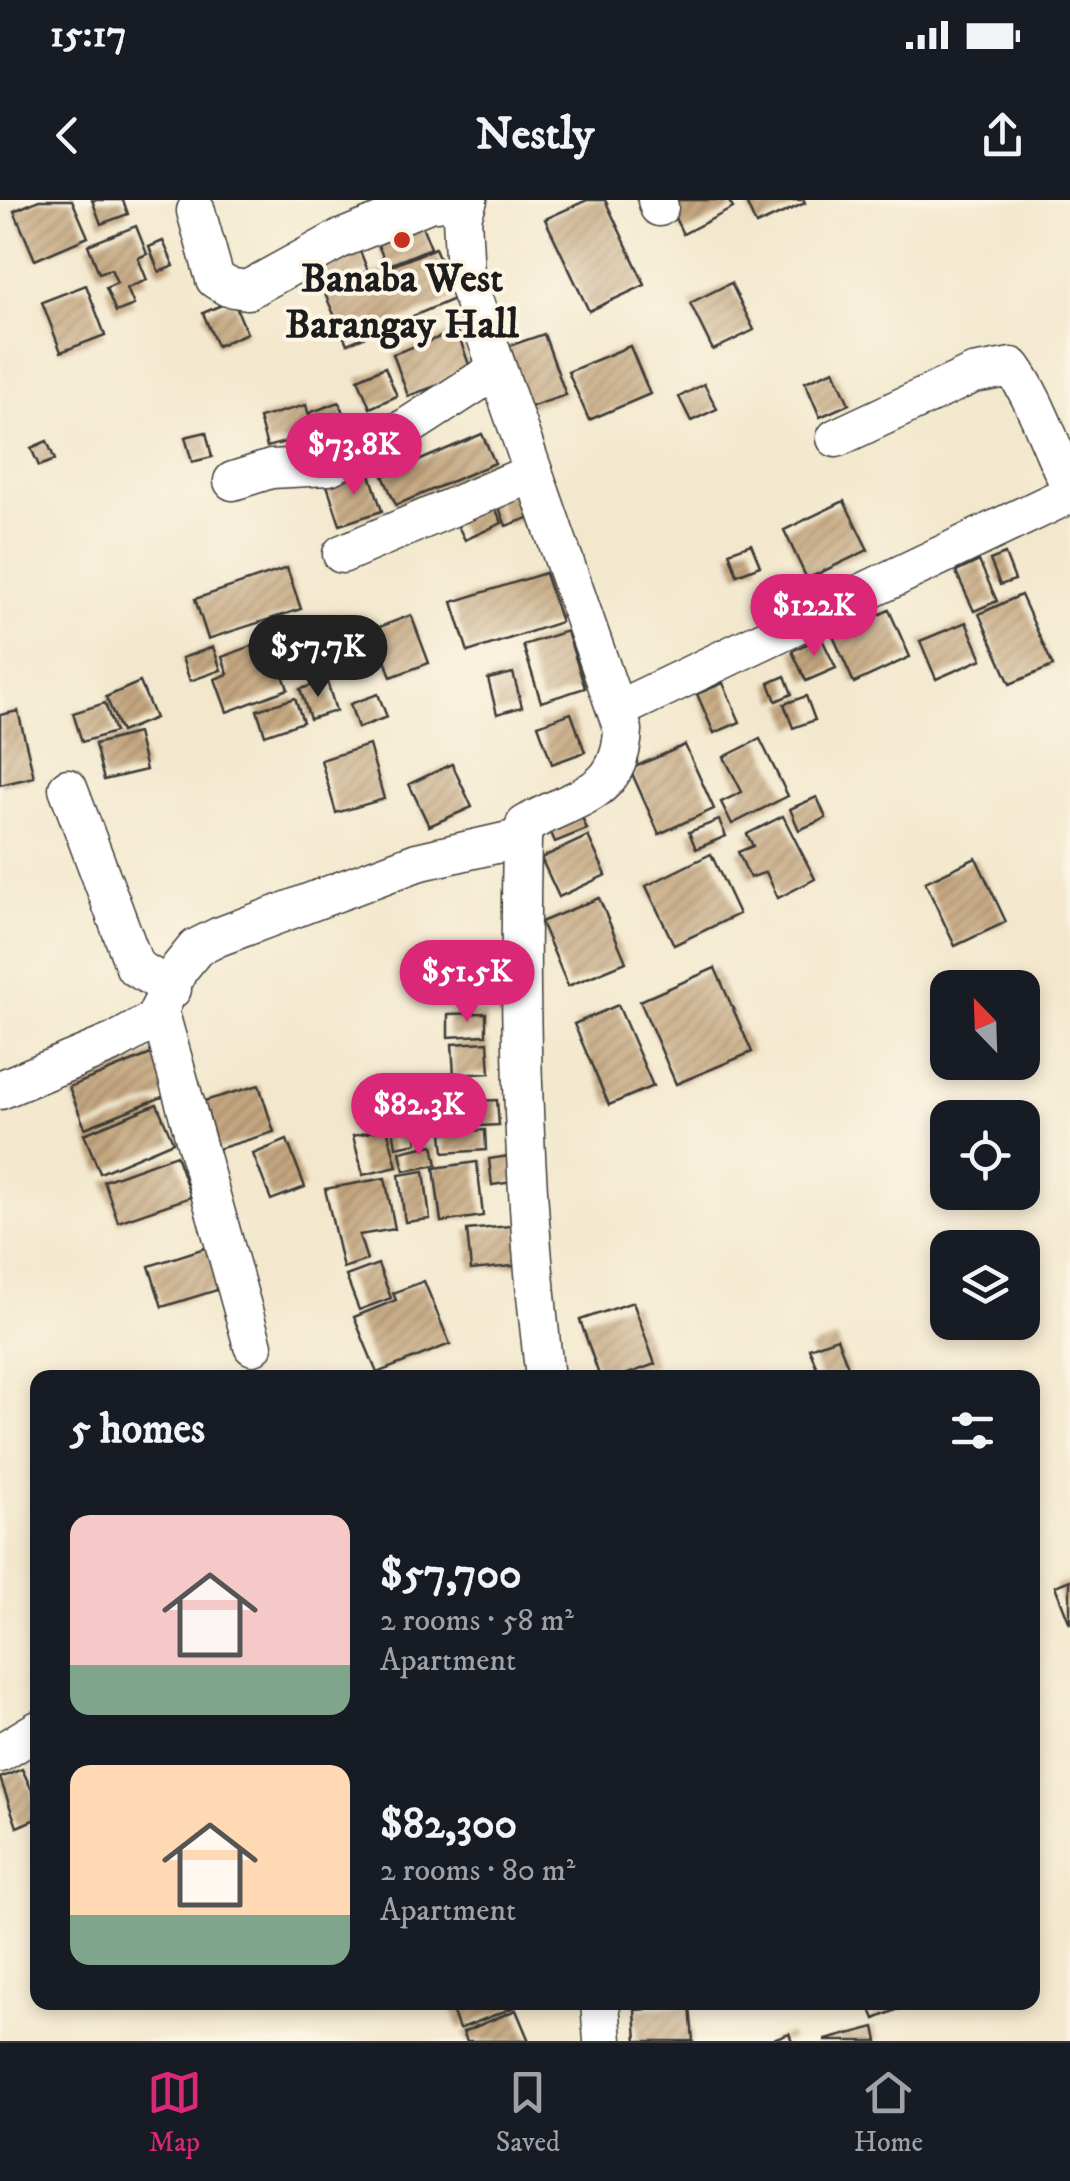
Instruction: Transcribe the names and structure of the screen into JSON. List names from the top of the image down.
{
  "places": ["Banaba West Barangay Hall"],
  "north": "top left",
  "page": {
    "status": "15:17",
    "header": "Nestly",
    "price": [
      "$73.8K",
      "$122K",
      "$57.7K",
      "$51.5K",
      "$82.3K"
    ],
    "heading": "5 homes",
    "list": [
      {
        "name": "$57,700",
        "note": "2 rooms · 58 m² · Apartment"
      },
      {
        "name": "$82,300",
        "note": "2 rooms · 80 m² · Apartment"
      }
    ],
    "tabs": ["Map", "Saved", "Home"]
  }
}
